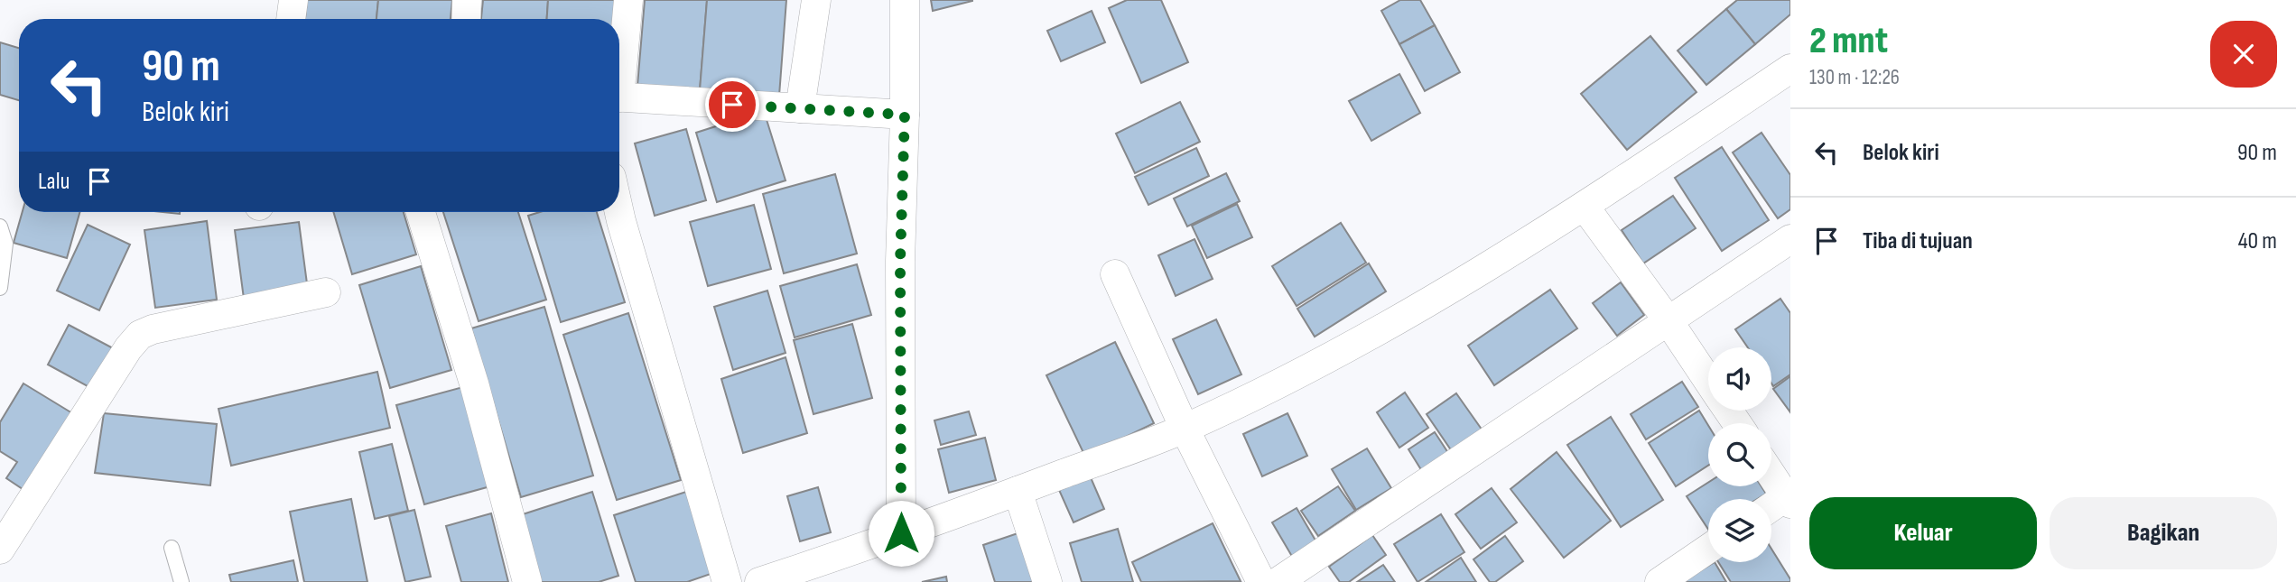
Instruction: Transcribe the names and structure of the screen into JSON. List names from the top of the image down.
{
  "page": {
    "heading": ["2 mnt", "130 m · 12:26"],
    "turn": ["90 m", "Belok kiri"],
    "list": [
      {
        "name": "Belok kiri",
        "value": "90 m"
      },
      {
        "name": "Tiba di tujuan",
        "value": "40 m"
      }
    ],
    "then": "Lalu",
    "buttons": ["Keluar", "Bagikan"]
  }
}
